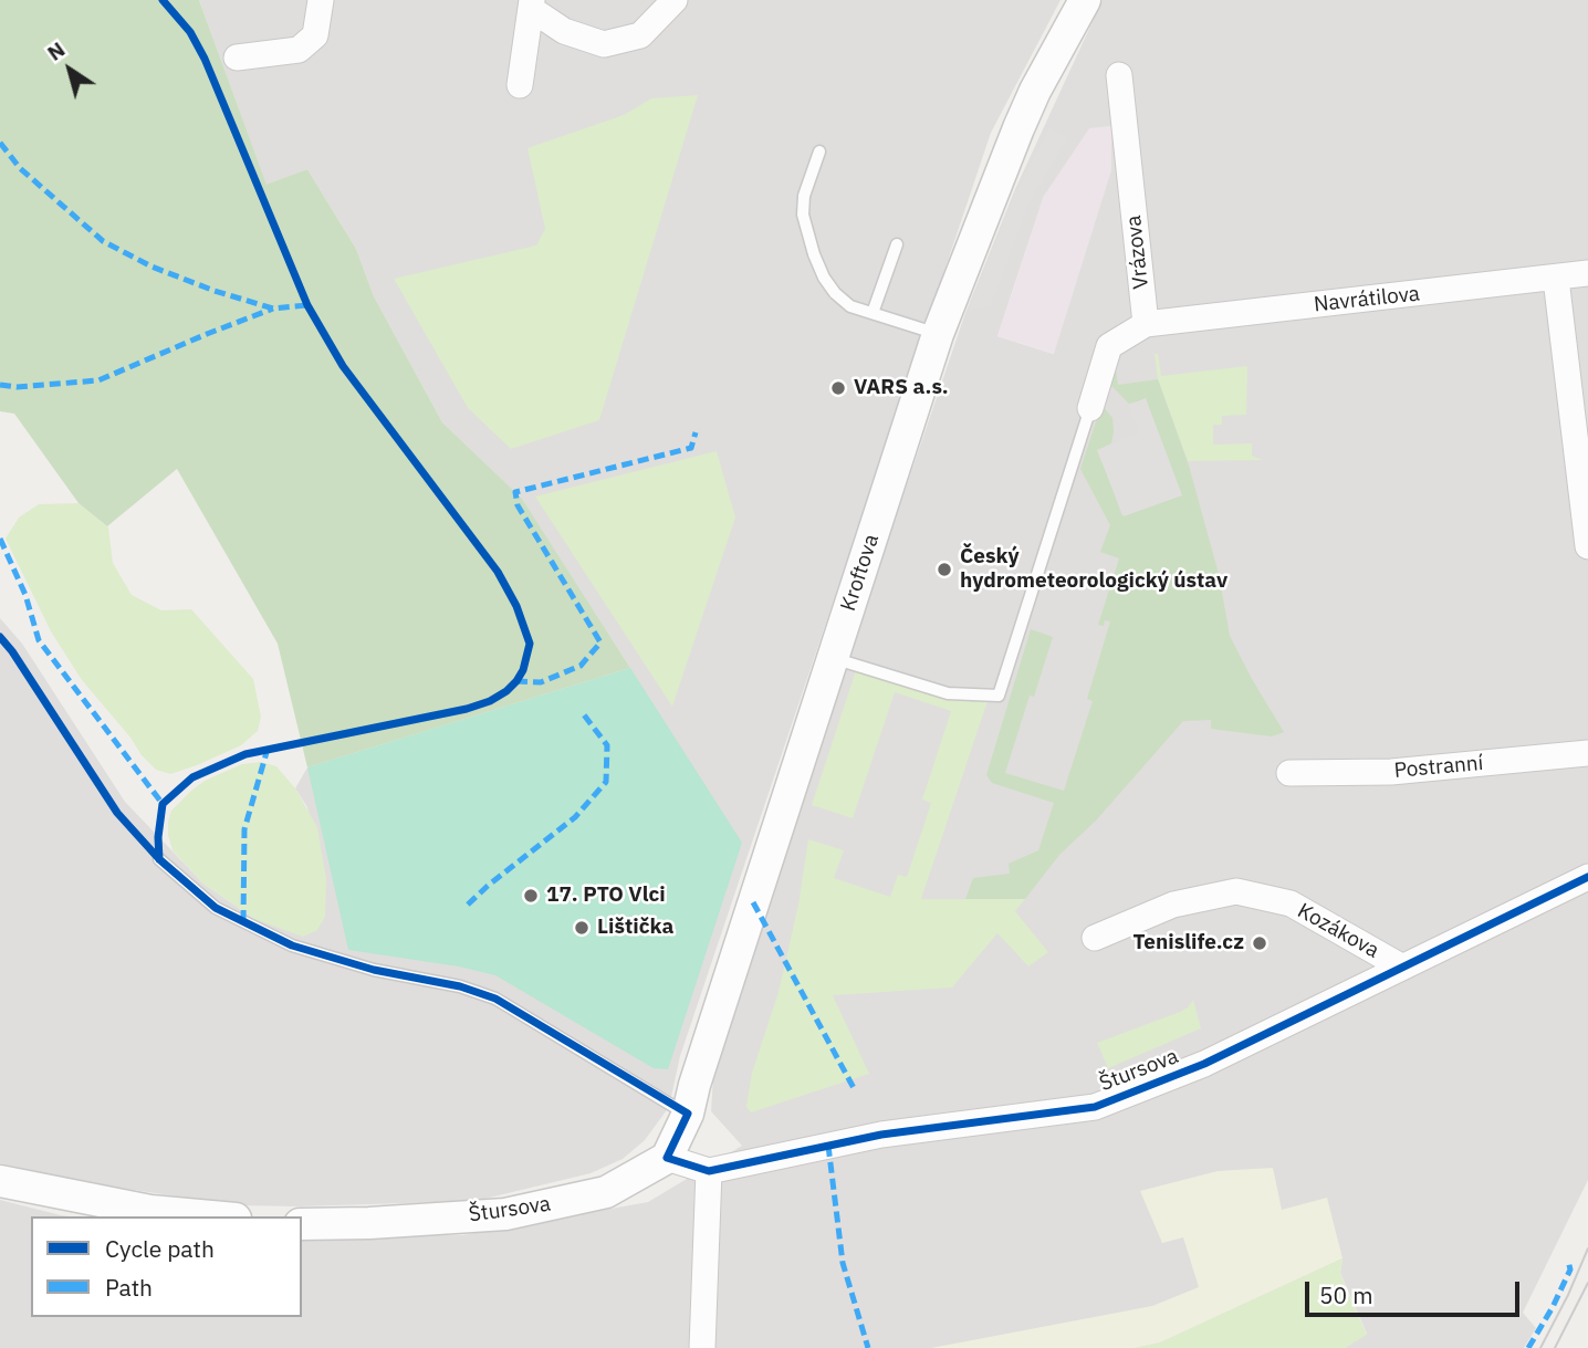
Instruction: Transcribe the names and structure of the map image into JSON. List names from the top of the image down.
{
  "streets": {
    "street": [
      "Vrázova",
      "Navrátilova",
      "Kroftova",
      "Postranní",
      "Kozákova",
      "Štursova"
    ]
  },
  "crossings": [
    ["Vrázova", "Navrátilova"],
    ["Kroftova", "Štursova"],
    ["Kozákova", "Štursova"]
  ],
  "places": [
    "VARS a.s.",
    "Český hydrometeorologický ústav",
    "17. PTO Vlci",
    "Lištička",
    "Tenislife.cz"
  ],
  "legend": ["Cycle path", "Path"],
  "scale_bar": "50 m",
  "north": "top left"
}
